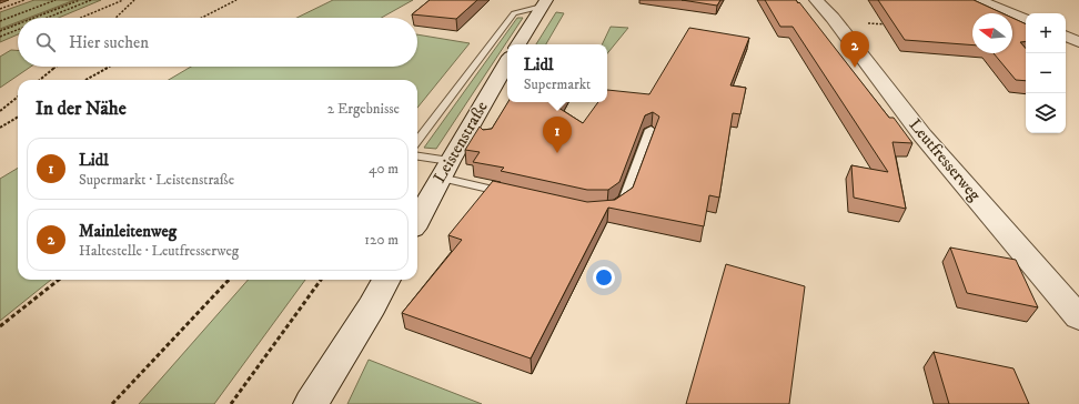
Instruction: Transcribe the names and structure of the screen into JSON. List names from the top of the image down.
{
  "streets": {
    "street": ["Leistenstraße", "Leutfresserweg"]
  },
  "north": "left",
  "page": {
    "map_buttons": ["+", "−"],
    "search": "Hier suchen",
    "pins": ["2", "1"],
    "popup": ["Lidl", "Supermarkt"],
    "heading": ["In der Nähe", "2 Ergebnisse"],
    "list": [
      {
        "mark": "1",
        "name": "Lidl",
        "note": "Supermarkt · Leistenstraße",
        "value": "40 m"
      },
      {
        "mark": "2",
        "name": "Mainleitenweg",
        "note": "Haltestelle · Leutfresserweg",
        "value": "120 m"
      }
    ]
  }
}
